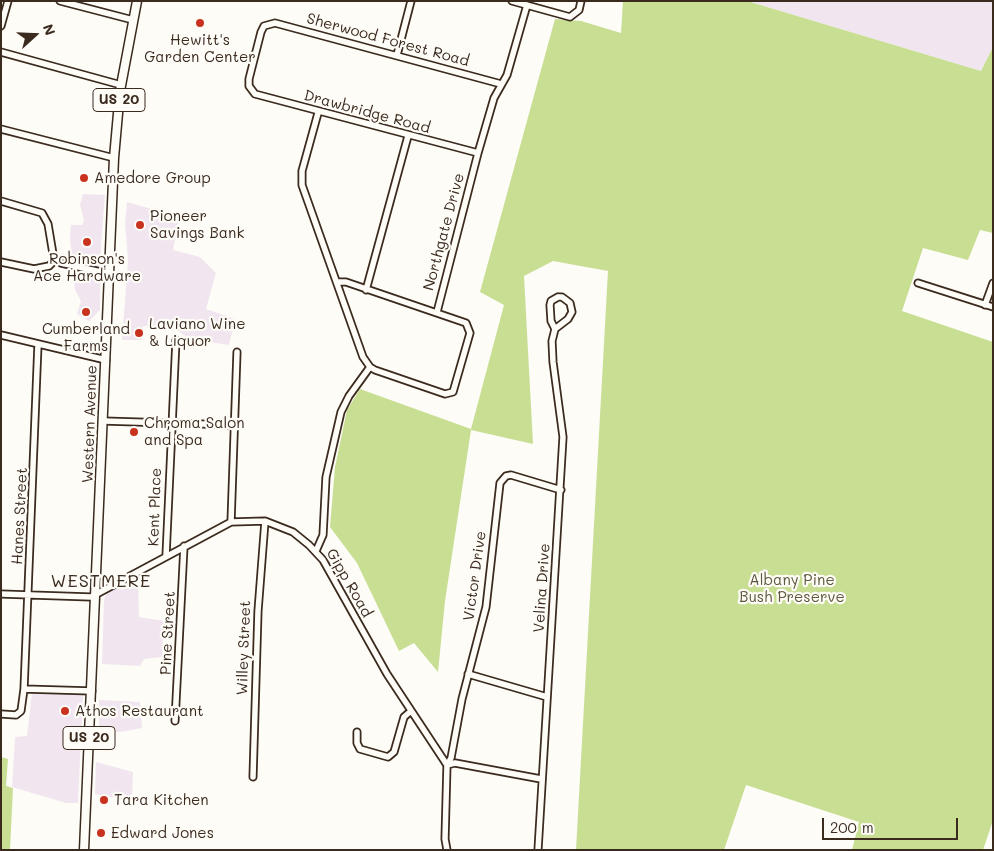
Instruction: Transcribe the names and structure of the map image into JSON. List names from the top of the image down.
{
  "streets": {
    "main road": ["US 20", "Western Avenue"],
    "street": [
      "Sherwood Forest Road",
      "Drawbridge Road",
      "Northgate Drive",
      "Kent Place",
      "Hanes Street",
      "Victor Drive",
      "Gipp Road",
      "Velina Drive",
      "Pine Street",
      "Willey Street"
    ]
  },
  "crossings": [
    ["Sherwood Forest Road", "Drawbridge Road"],
    ["Sherwood Forest Road", "Northgate Drive"],
    ["Drawbridge Road", "Northgate Drive"],
    ["Western Avenue", "Gipp Road"],
    ["Kent Place", "Gipp Road"],
    ["Victor Drive", "Gipp Road"],
    ["Victor Drive", "Velina Drive"],
    ["Gipp Road", "Pine Street"],
    ["Gipp Road", "Willey Street"]
  ],
  "districts": ["WESTMERE"],
  "parks": ["Albany Pine Bush Preserve"],
  "places": [
    "Hewitt's Garden Center",
    "Amedore Group",
    "Pioneer Savings Bank",
    "Robinson's Ace Hardware",
    "Cumberland Farms",
    "Laviano Wine & Liquor",
    "Chroma Salon and Spa",
    "Athos Restaurant",
    "Tara Kitchen",
    "Edward Jones"
  ],
  "scale_bar": "200 m",
  "north": "right"
}
